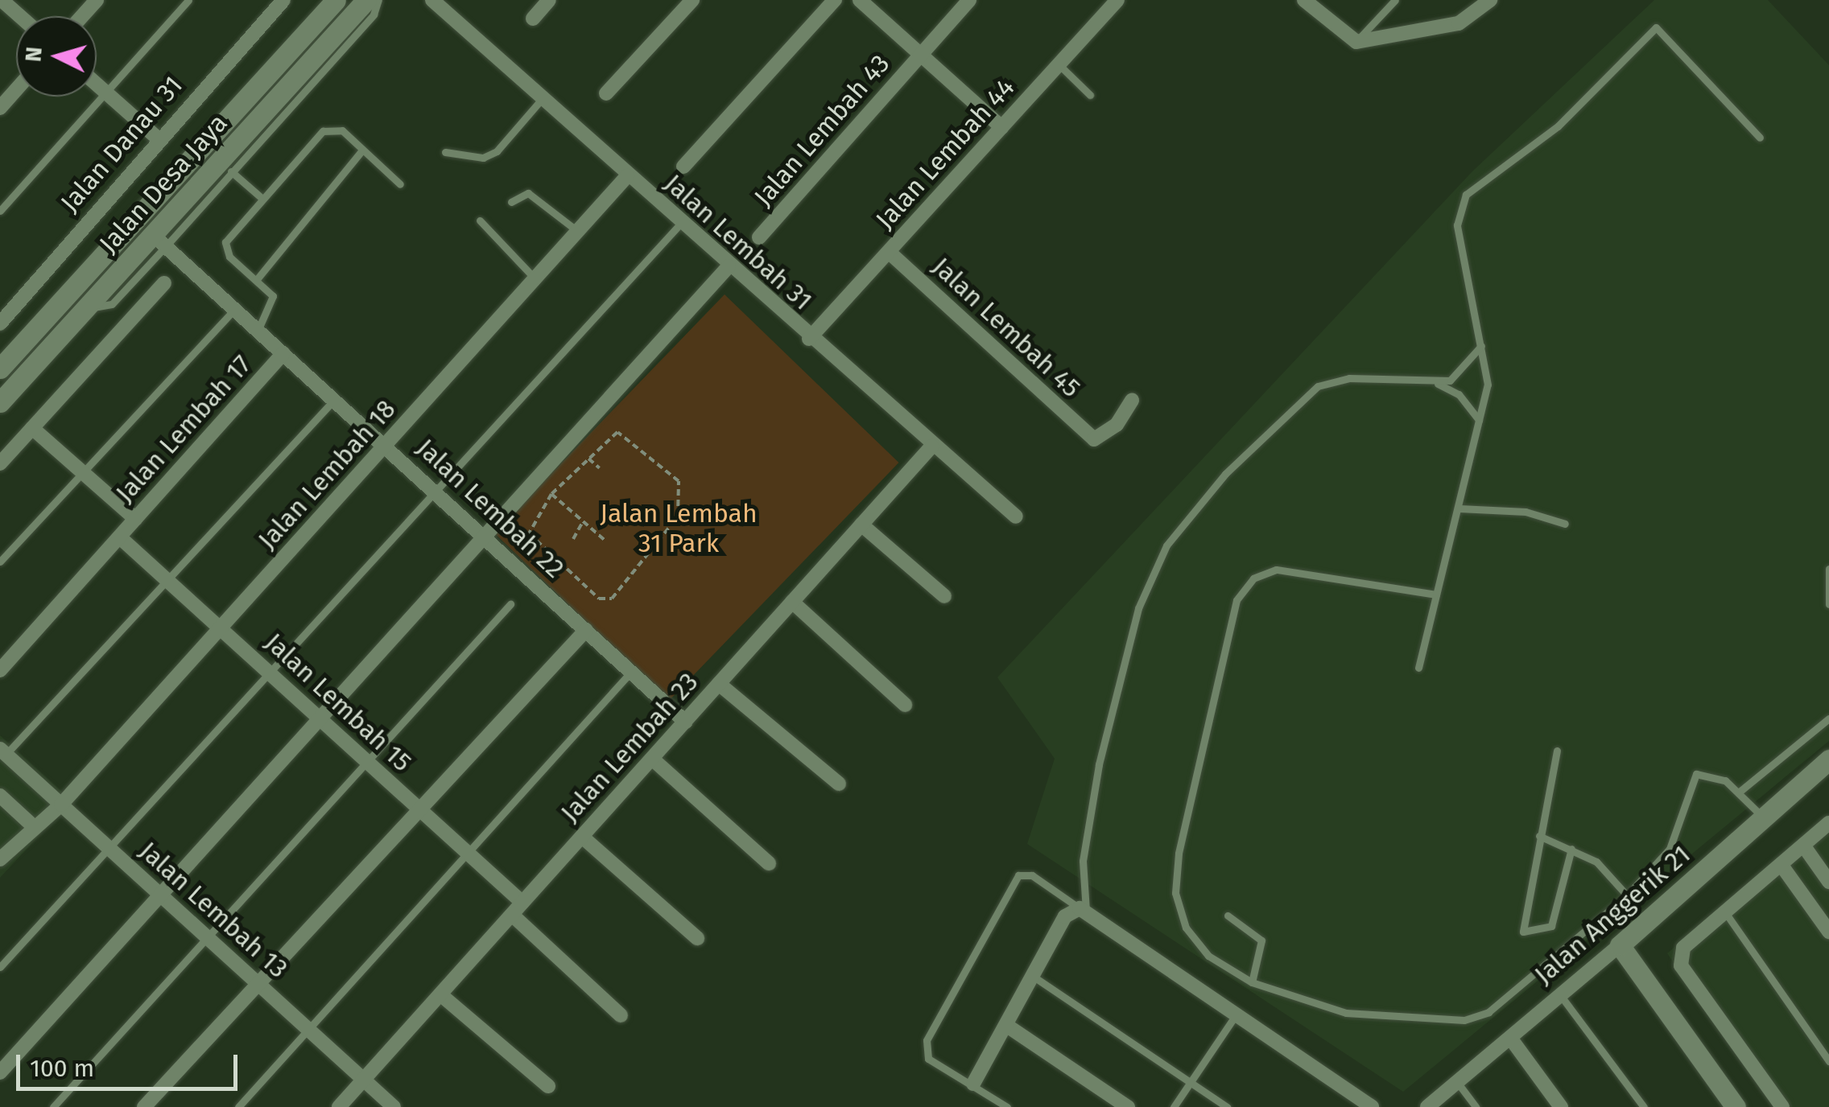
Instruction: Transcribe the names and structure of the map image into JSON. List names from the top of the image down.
{
  "streets": {
    "main road": ["Jalan Desa Jaya", "Jalan Anggerik 21"],
    "street": [
      "Jalan Lembah 43",
      "Jalan Danau 31",
      "Jalan Lembah 44",
      "Jalan Lembah 31",
      "Jalan Lembah 45",
      "Jalan Lembah 17",
      "Jalan Lembah 18",
      "Jalan Lembah 22",
      "Jalan Lembah 15",
      "Jalan Lembah 23",
      "Jalan Lembah 13"
    ]
  },
  "crossings": [
    ["Jalan Lembah 44", "Jalan Lembah 31"],
    ["Jalan Lembah 44", "Jalan Lembah 45"],
    ["Jalan Desa Jaya", "Jalan Lembah 22"],
    ["Jalan Lembah 31", "Jalan Lembah 18"],
    ["Jalan Lembah 31", "Jalan Lembah 23"],
    ["Jalan Lembah 17", "Jalan Lembah 22"],
    ["Jalan Lembah 17", "Jalan Lembah 15"],
    ["Jalan Lembah 18", "Jalan Lembah 22"],
    ["Jalan Lembah 18", "Jalan Lembah 15"],
    ["Jalan Lembah 18", "Jalan Lembah 13"],
    ["Jalan Lembah 22", "Jalan Lembah 23"],
    ["Jalan Lembah 15", "Jalan Lembah 23"],
    ["Jalan Lembah 23", "Jalan Lembah 13"]
  ],
  "parks": ["Jalan Lembah 31 Park"],
  "scale_bar": "100 m",
  "north": "left"
}
